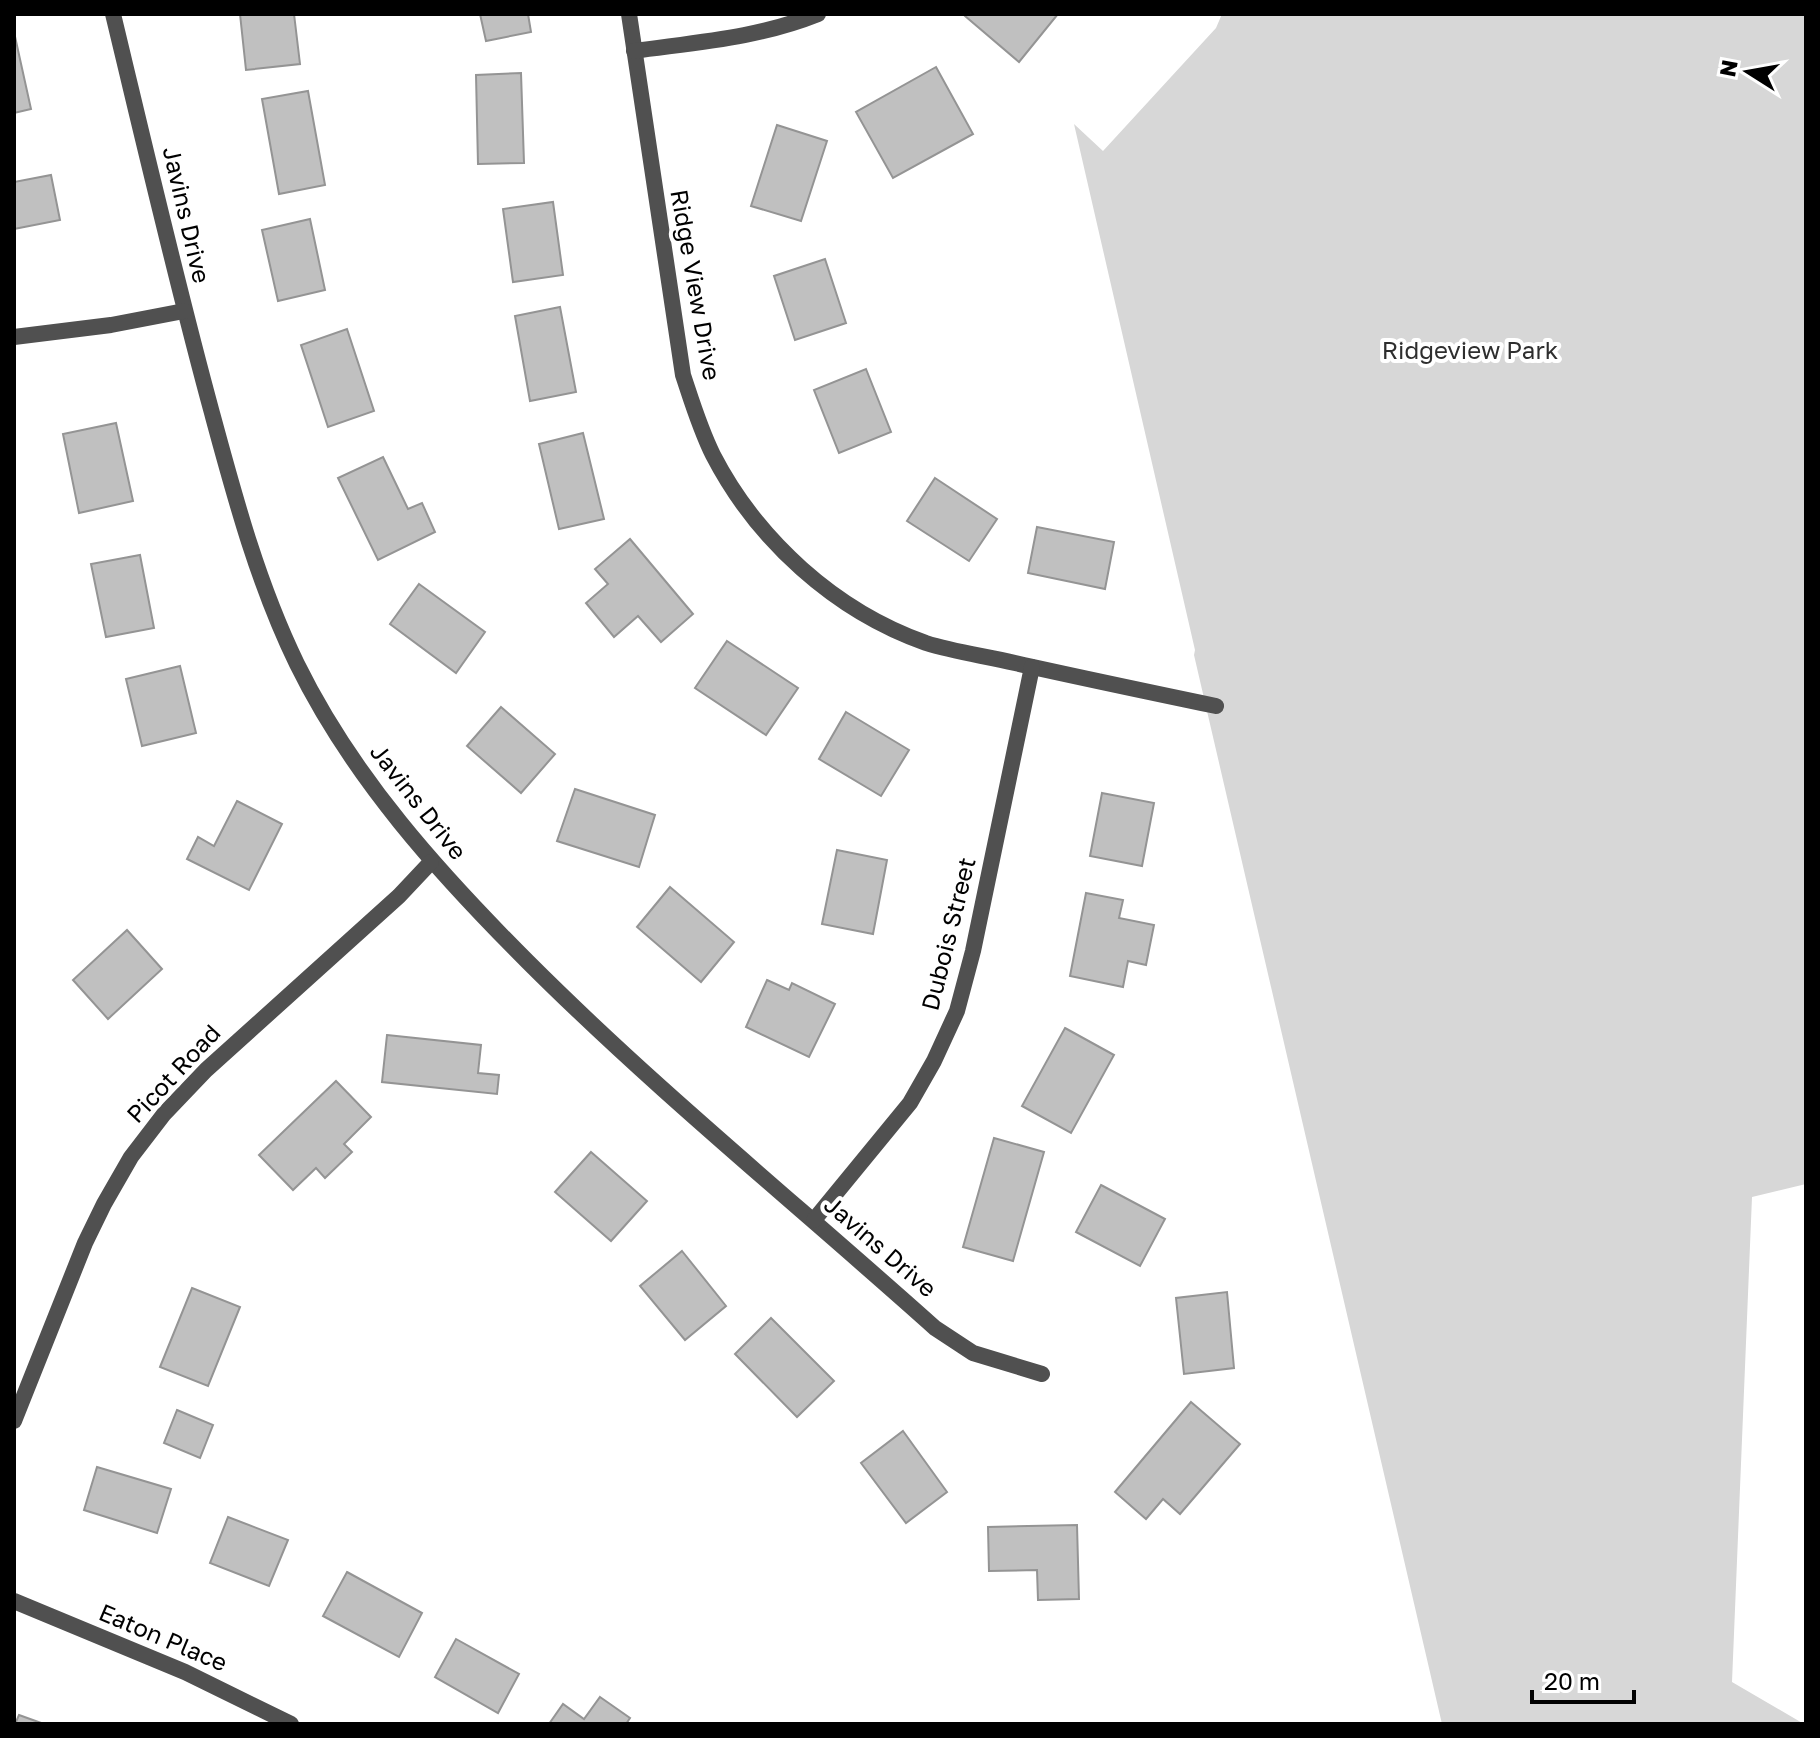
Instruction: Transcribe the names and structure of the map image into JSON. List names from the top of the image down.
{
  "streets": {
    "street": [
      "Javins Drive",
      "Ridge View Drive",
      "Dubois Street",
      "Picot Road",
      "Eaton Place"
    ]
  },
  "crossings": [
    ["Javins Drive", "Dubois Street"],
    ["Javins Drive", "Picot Road"],
    ["Ridge View Drive", "Dubois Street"]
  ],
  "parks": ["Ridgeview Park"],
  "scale_bar": "20 m",
  "north": "left"
}
